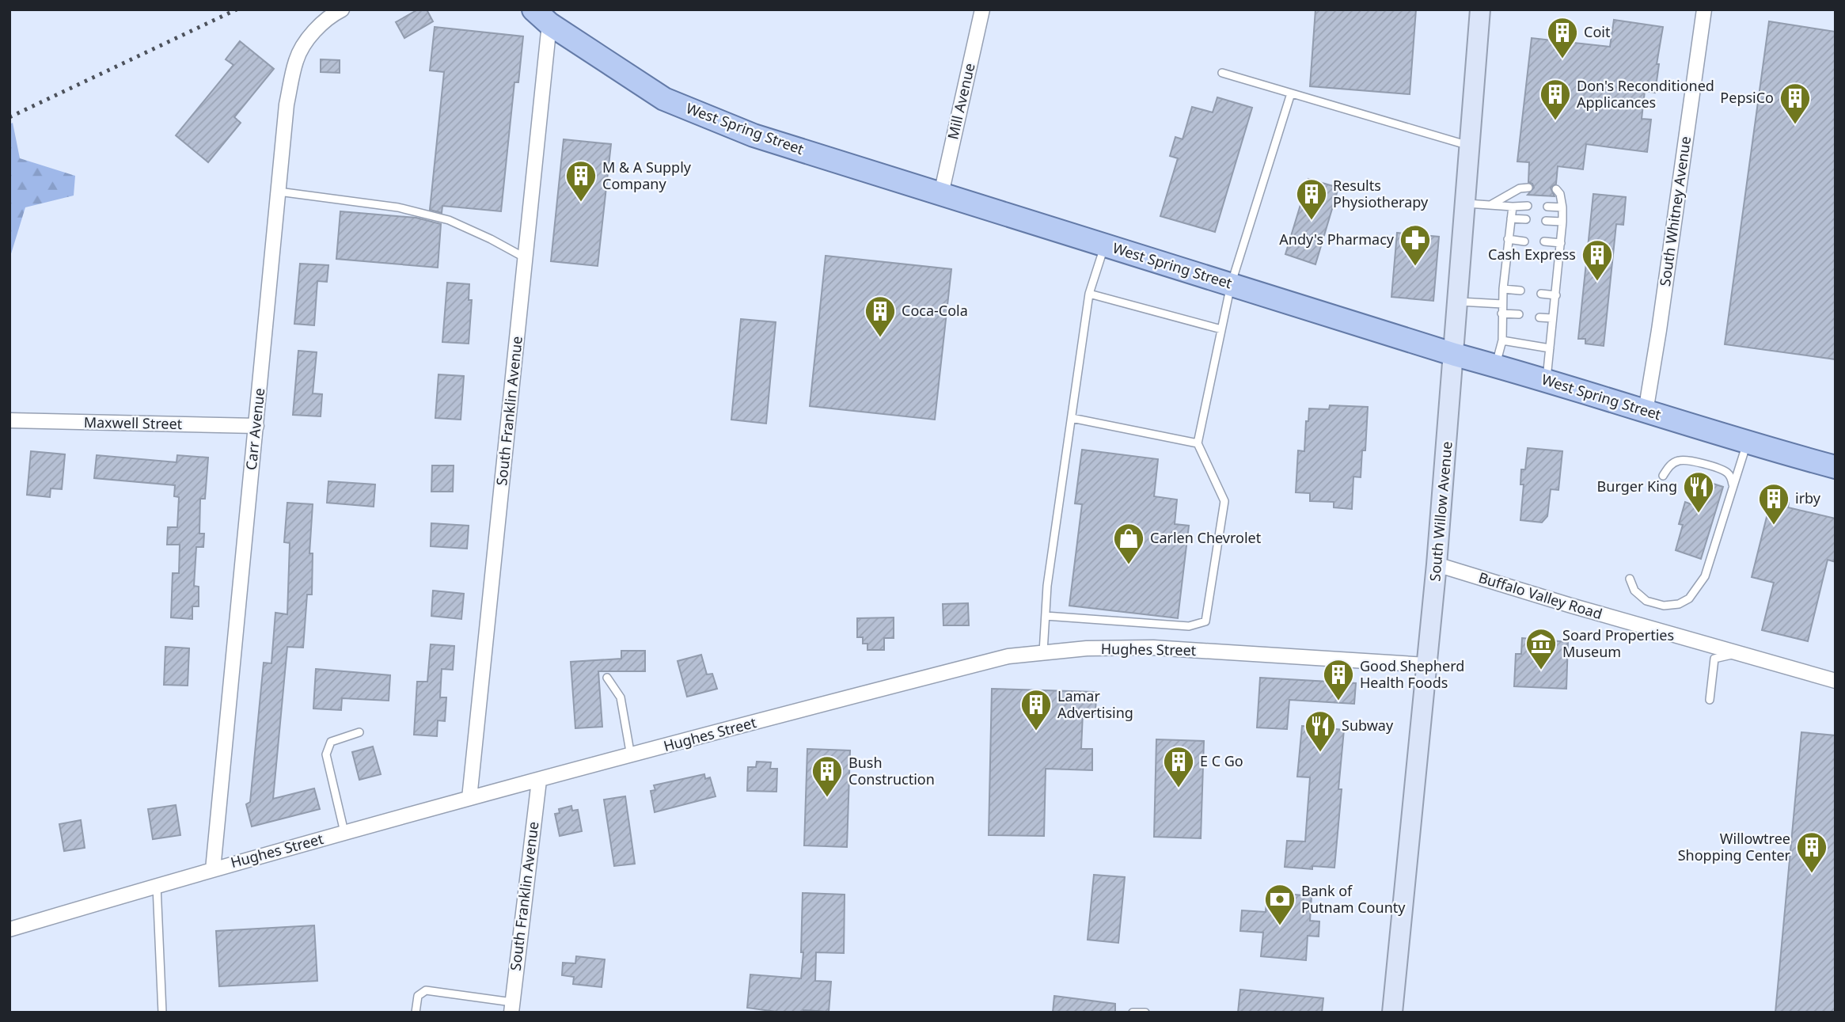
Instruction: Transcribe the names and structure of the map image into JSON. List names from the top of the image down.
{
  "streets": {
    "main road": ["West Spring Street", "South Willow Avenue"],
    "street": [
      "Mill Avenue",
      "South Whitney Avenue",
      "South Franklin Avenue",
      "Maxwell Street",
      "Carr Avenue",
      "Buffalo Valley Road",
      "Hughes Street"
    ]
  },
  "crossings": [
    ["Mill Avenue", "West Spring Street"],
    ["West Spring Street", "South Whitney Avenue"],
    ["West Spring Street", "South Franklin Avenue"],
    ["West Spring Street", "South Willow Avenue"],
    ["South Franklin Avenue", "Hughes Street"],
    ["Maxwell Street", "Carr Avenue"],
    ["Carr Avenue", "Hughes Street"],
    ["South Willow Avenue", "Buffalo Valley Road"],
    ["South Willow Avenue", "Hughes Street"]
  ],
  "places": {
    "building": [
      "Coit",
      "Don's Reconditioned Applicances",
      "PepsiCo",
      "M & A Supply Company",
      "Results Physiotherapy",
      "Cash Express",
      "Coca-Cola",
      "irby",
      "Good Shepherd Health Foods",
      "Lamar Advertising",
      "E C Go",
      "Bush Construction",
      "Willowtree Shopping Center"
    ],
    "pharmacy": ["Andy's Pharmacy"],
    "restaurant": ["Burger King", "Subway"],
    "shop": ["Carlen Chevrolet"],
    "museum": ["Soard Properties Museum"],
    "bank": ["Bank of Putnam County"]
  }
}
